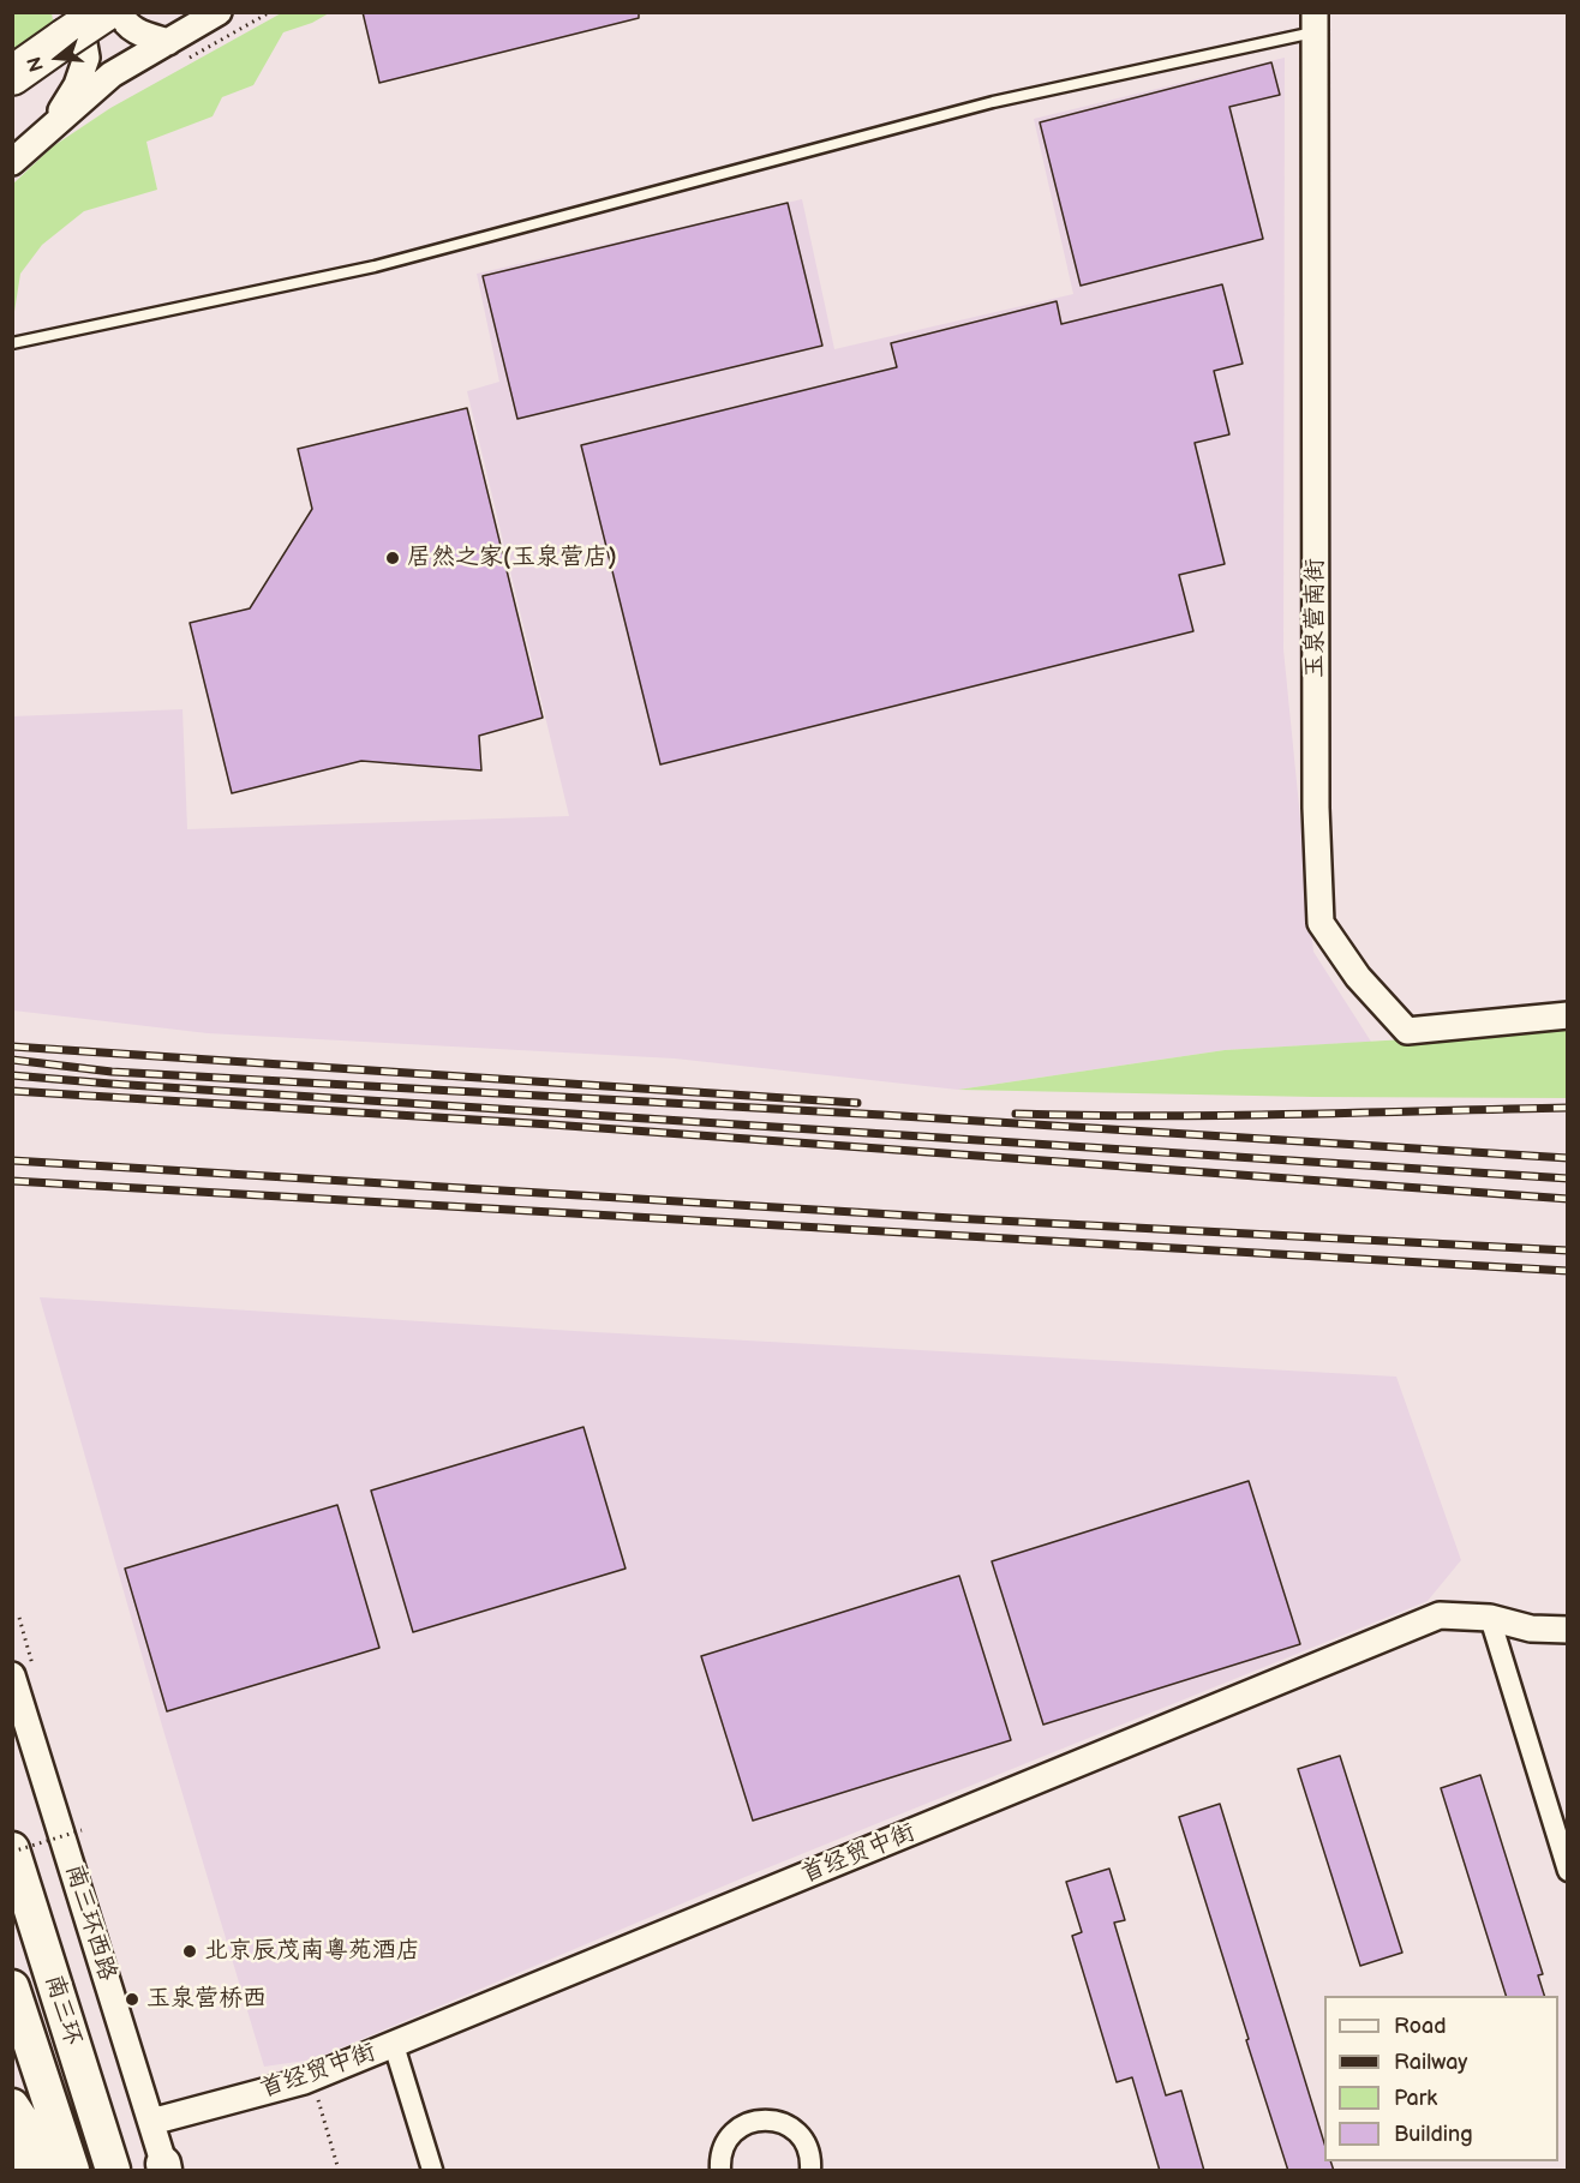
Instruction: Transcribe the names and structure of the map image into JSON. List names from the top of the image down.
{
  "streets": {
    "highway": ["南三环"],
    "street": ["玉泉营南街", "首经贸中街", "南三环西路"]
  },
  "crossings": [
    ["首经贸中街", "南三环西路"]
  ],
  "places": ["居然之家(玉泉营店)", "北京辰茂南粤苑酒店", "玉泉营桥西"],
  "legend": [
    "Road",
    "Railway",
    "Park",
    "Building"
  ],
  "north": "left"
}
